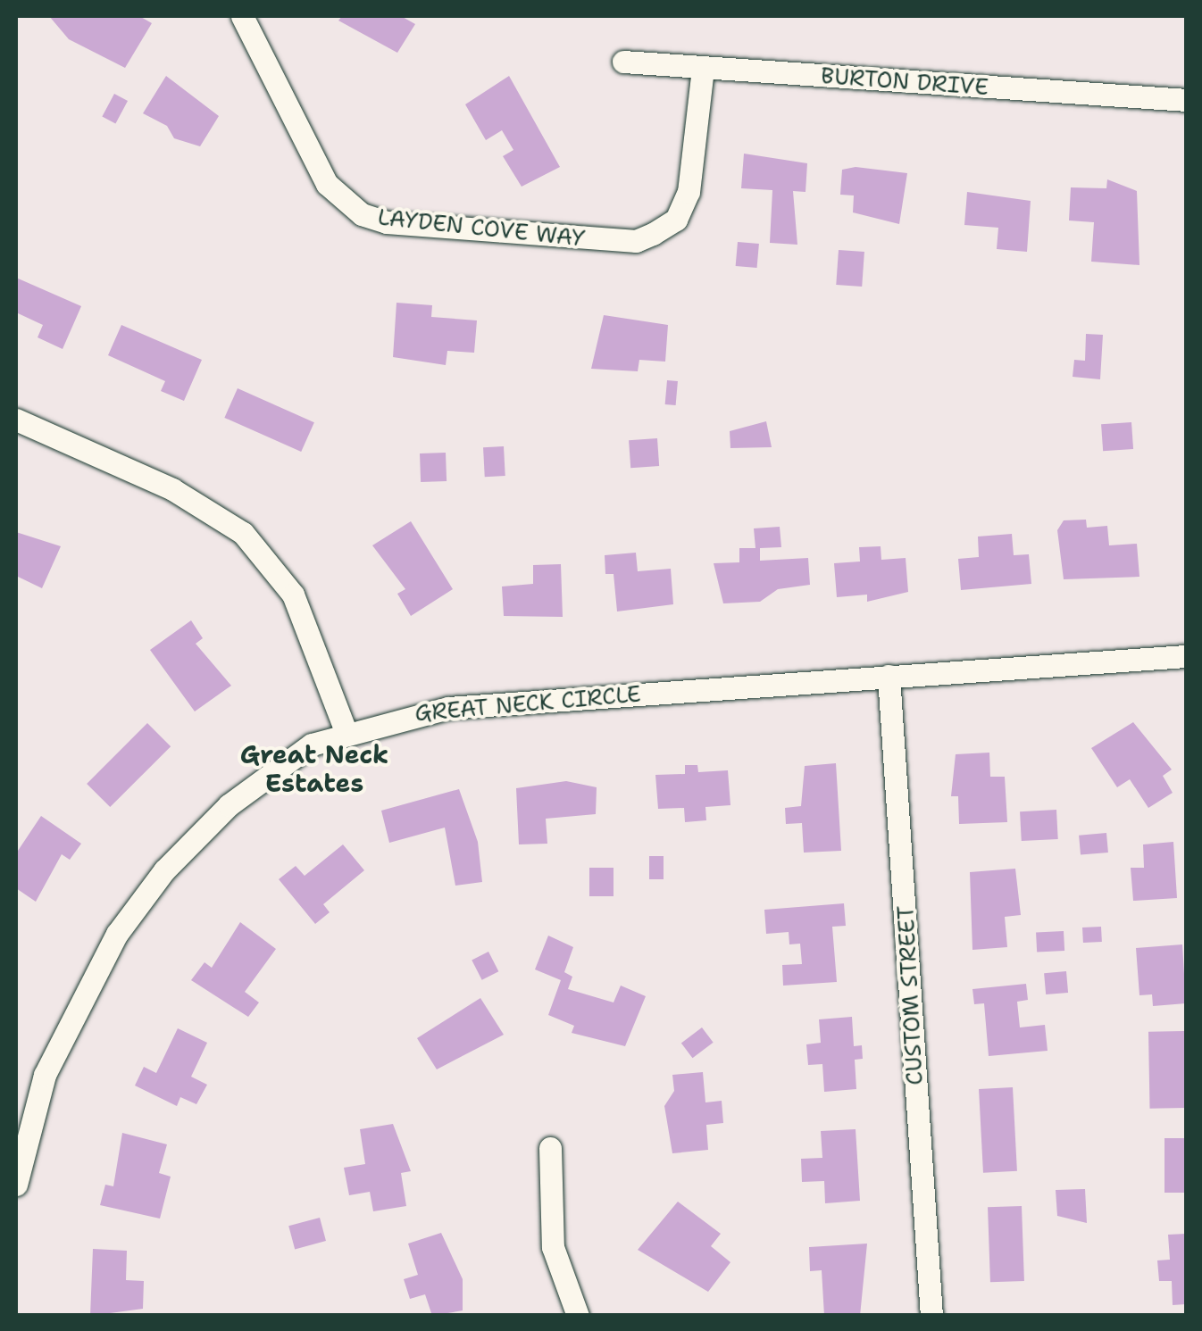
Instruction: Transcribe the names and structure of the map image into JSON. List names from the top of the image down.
{
  "streets": {
    "street": [
      "BURTON DRIVE",
      "LAYDEN COVE WAY",
      "GREAT NECK CIRCLE",
      "CUSTOM STREET"
    ]
  },
  "crossings": [
    ["BURTON DRIVE", "LAYDEN COVE WAY"],
    ["GREAT NECK CIRCLE", "CUSTOM STREET"]
  ],
  "districts": ["Great Neck Estates"]
}
